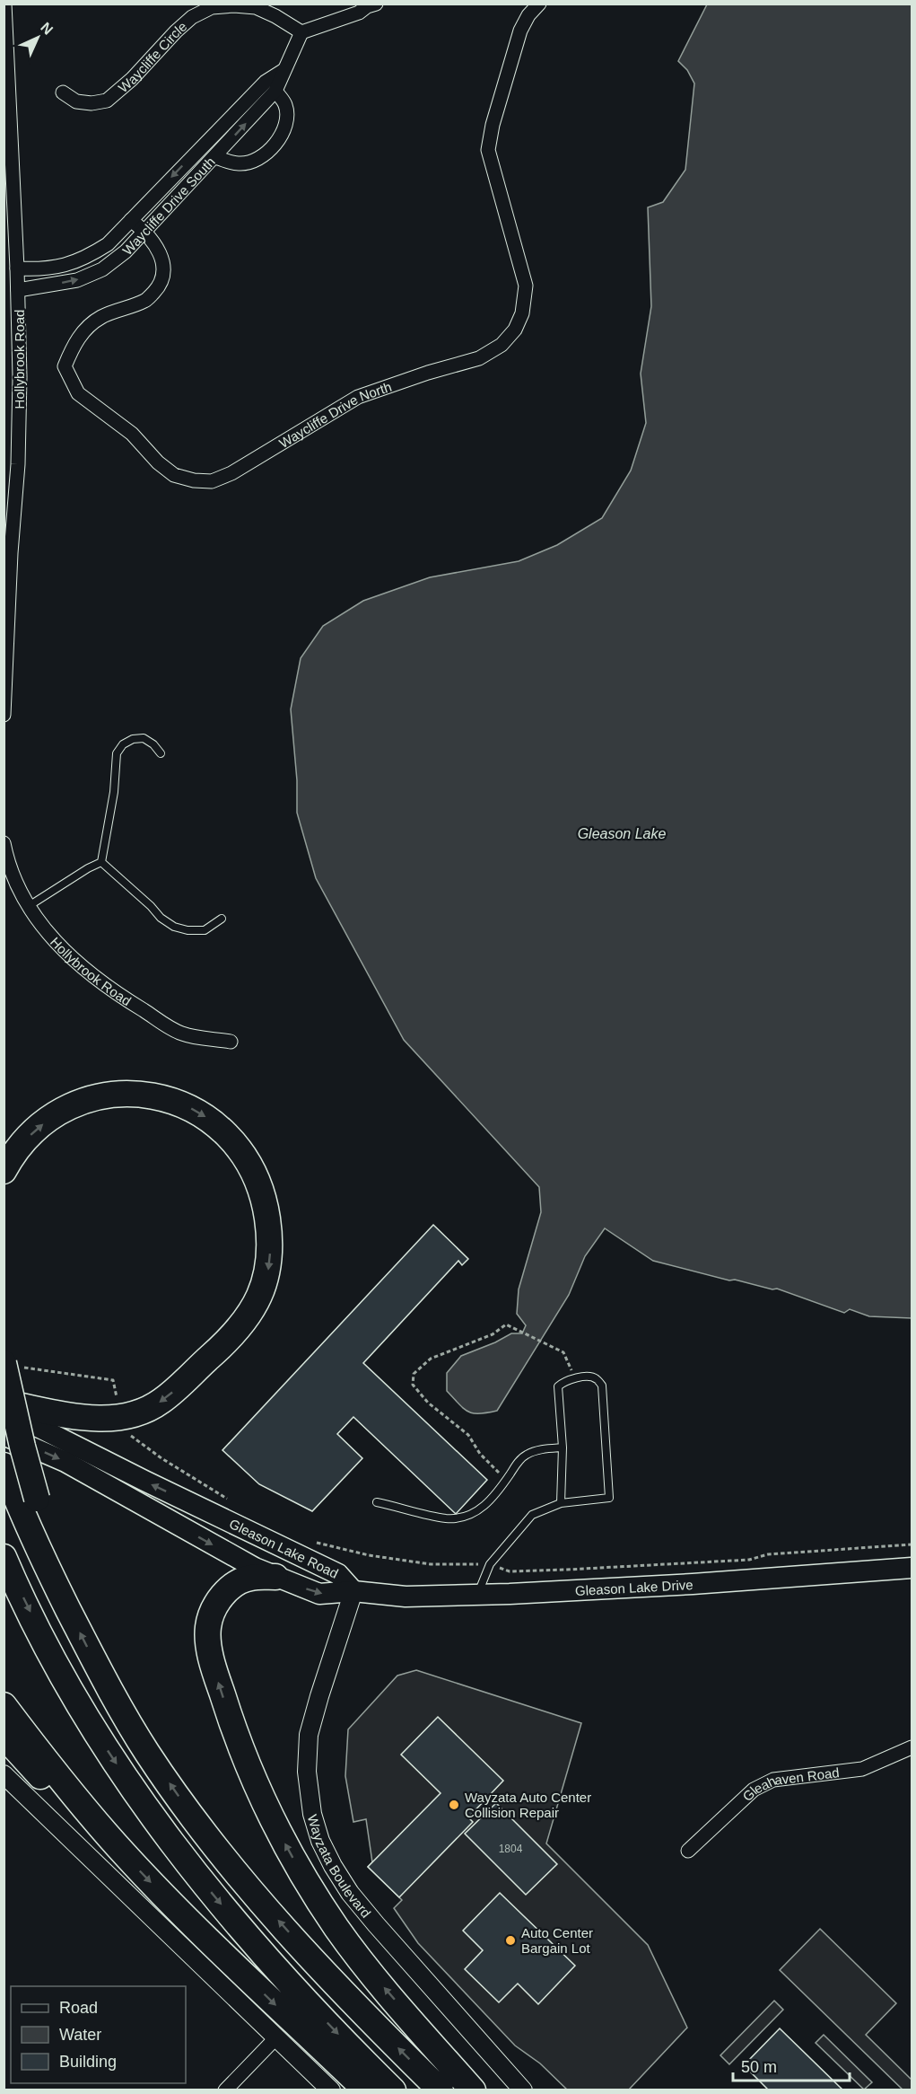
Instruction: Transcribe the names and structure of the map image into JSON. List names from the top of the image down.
{
  "streets": {
    "main road": ["Gleason Lake Road", "Gleason Lake Drive"],
    "street": [
      "Waycliffe Circle",
      "Waycliffe Drive South",
      "Hollybrook Road",
      "Waycliffe Drive North",
      "Gleahaven Road",
      "Wayzata Boulevard"
    ]
  },
  "crossings": [
    ["Waycliffe Circle", "Waycliffe Drive South"],
    ["Waycliffe Drive South", "Hollybrook Road"],
    ["Waycliffe Drive South", "Waycliffe Drive North"],
    ["Gleason Lake Road", "Gleason Lake Drive"],
    ["Gleason Lake Road", "Wayzata Boulevard"],
    ["Gleason Lake Drive", "Wayzata Boulevard"]
  ],
  "water": ["Gleason Lake"],
  "places": ["Wayzata Auto Center Collision Repair", "Auto Center Bargain Lot"],
  "house_numbers": ["1804"],
  "legend": ["Road", "Water", "Building"],
  "scale_bar": "50 m",
  "north": "top right"
}
